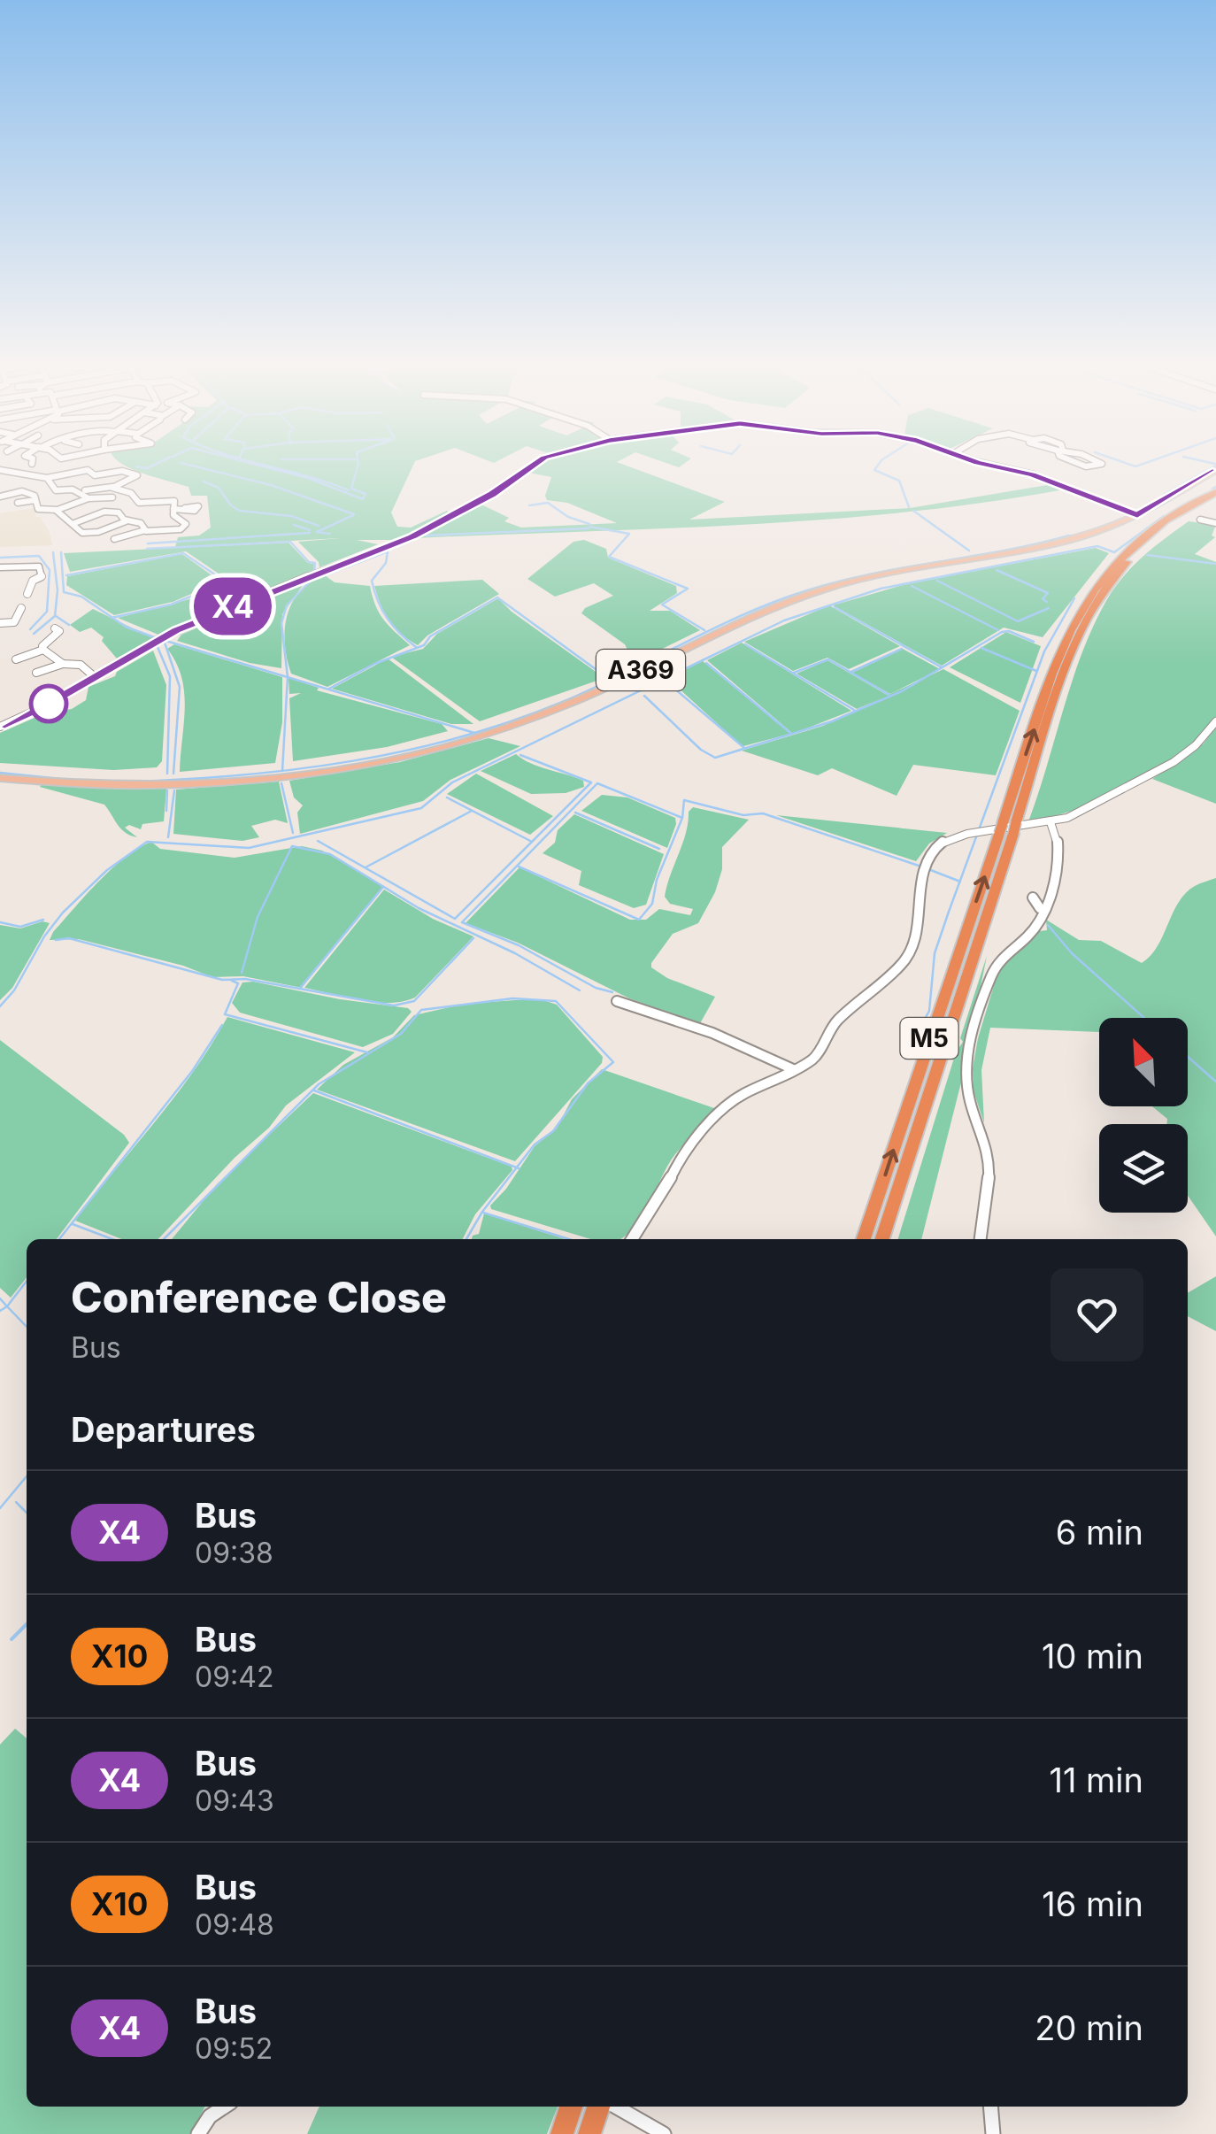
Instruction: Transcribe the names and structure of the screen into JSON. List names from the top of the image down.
{
  "streets": {
    "highway": ["M5"],
    "main road": ["A369"]
  },
  "lines": ["bus line X4"],
  "north": "top left",
  "page": {
    "on_map": "X4",
    "heading": [
      ["Conference Close", "Bus"],
      "Departures"
    ],
    "list": [
      {
        "mark": "X4",
        "name": "Bus",
        "note": "09:38",
        "value": "6 min"
      },
      {
        "mark": "X10",
        "name": "Bus",
        "note": "09:42",
        "value": "10 min"
      },
      {
        "mark": "X4",
        "name": "Bus",
        "note": "09:43",
        "value": "11 min"
      },
      {
        "mark": "X10",
        "name": "Bus",
        "note": "09:48",
        "value": "16 min"
      },
      {
        "mark": "X4",
        "name": "Bus",
        "note": "09:52",
        "value": "20 min"
      }
    ]
  }
}
